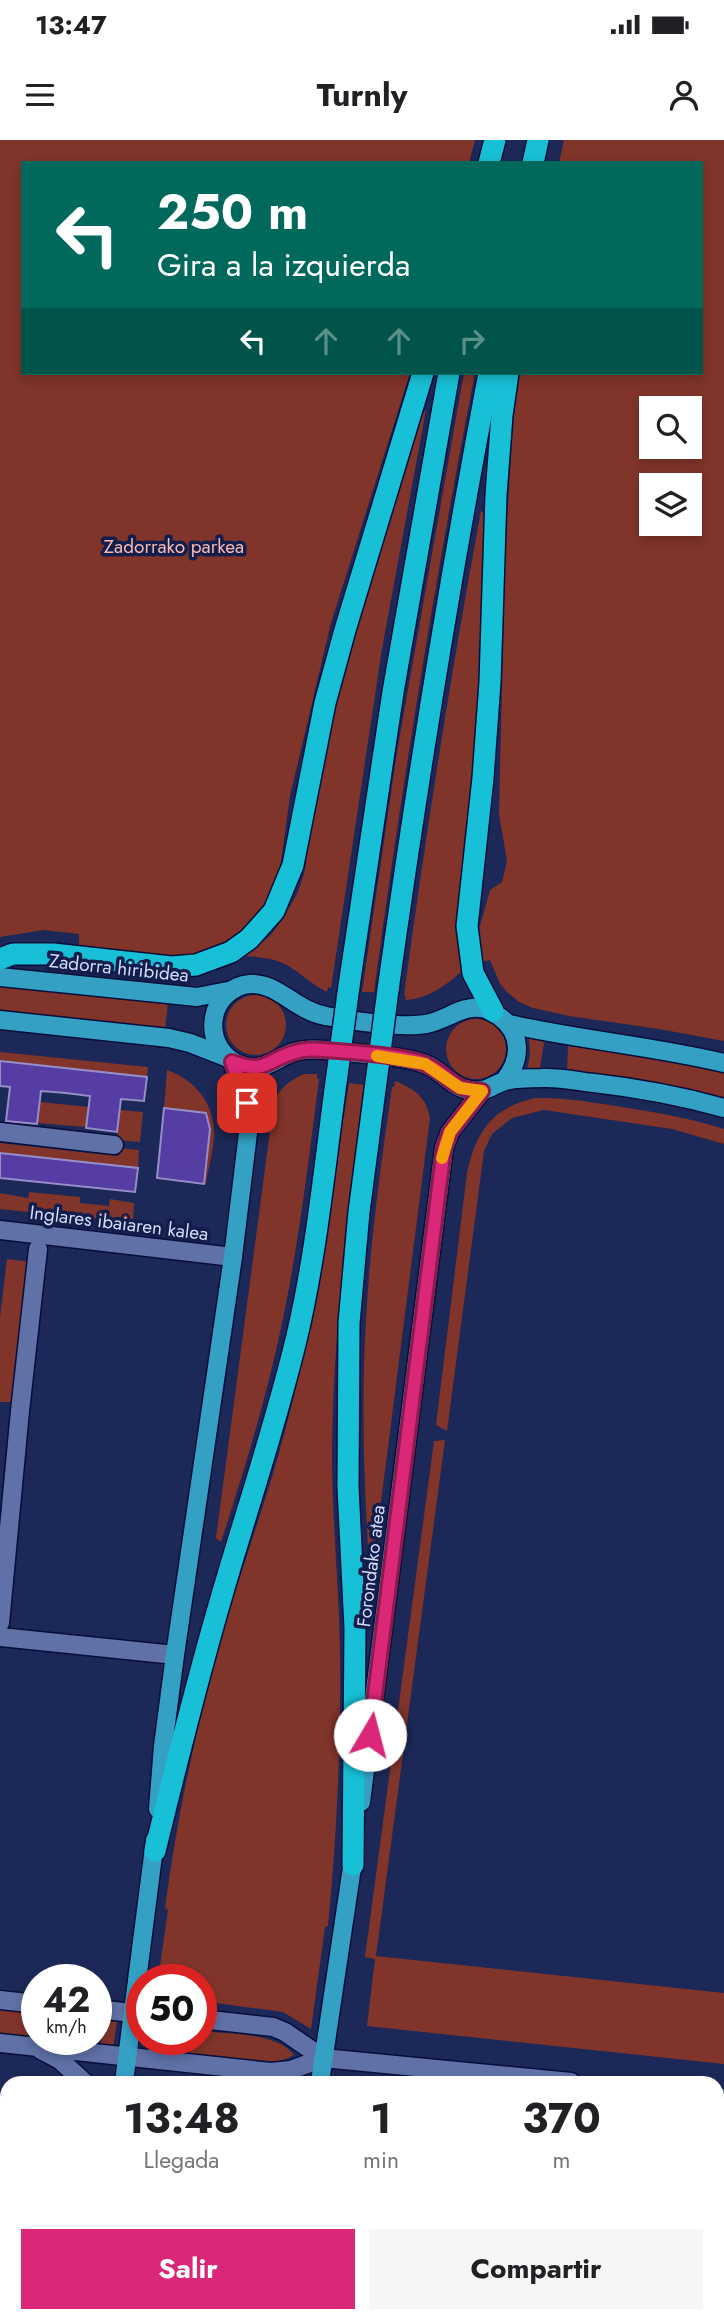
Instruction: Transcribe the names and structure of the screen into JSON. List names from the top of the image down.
{
  "streets": {
    "main road": ["Zadorra hiribidea", "Forondako atea"],
    "street": ["Inglares ibaiaren kalea"]
  },
  "parks": ["Zadorrako parkea"],
  "page": {
    "status": "13:47",
    "header": "Turnly",
    "turn": ["250 m", "Gira a la izquierda"],
    "speed": "42 km/h",
    "limit": "50",
    "eta": [
      "13:48",
      "Llegada",
      "1",
      "min",
      "370",
      "m"
    ],
    "buttons": ["Salir", "Compartir"]
  }
}
